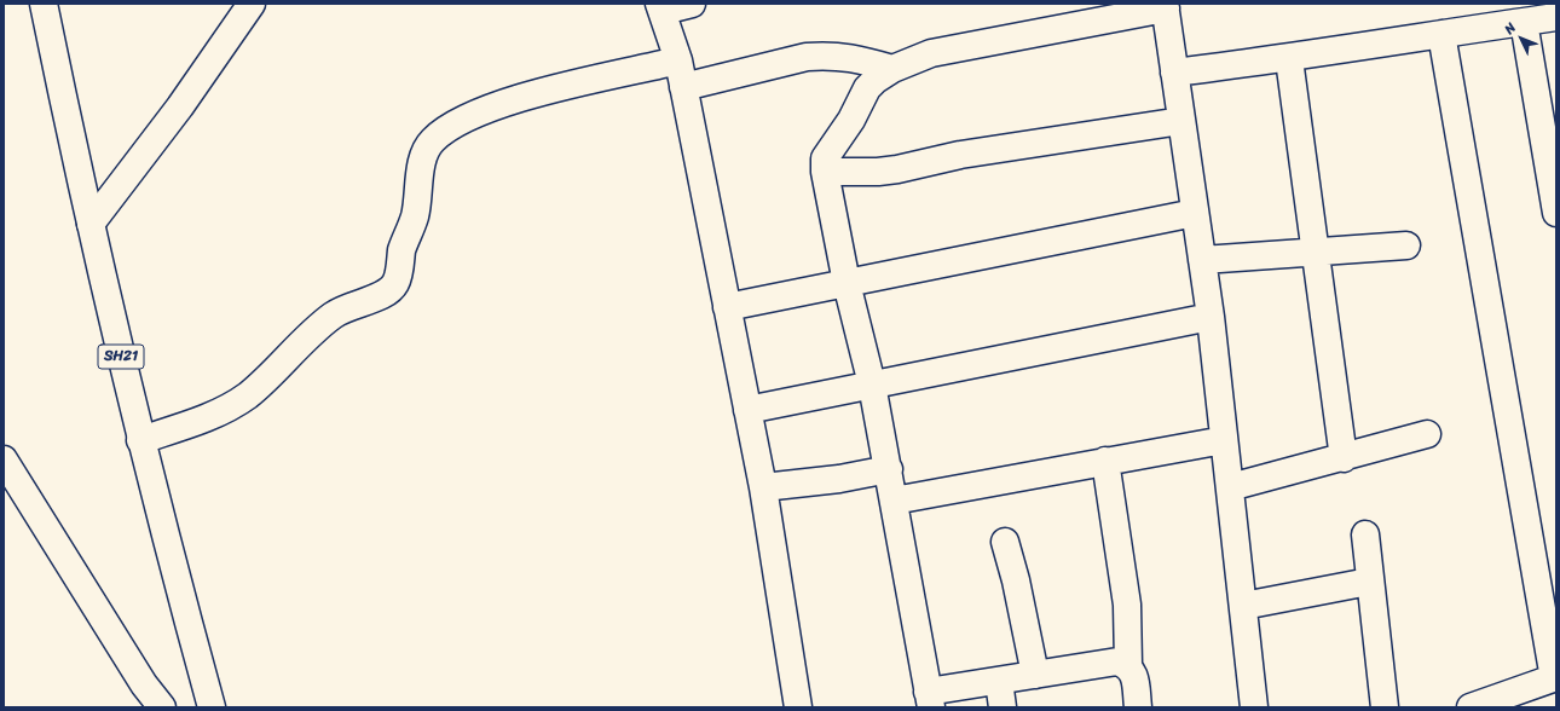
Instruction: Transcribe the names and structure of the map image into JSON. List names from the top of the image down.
{
  "streets": {
    "street": ["SH21"]
  },
  "north": "top left"
}
